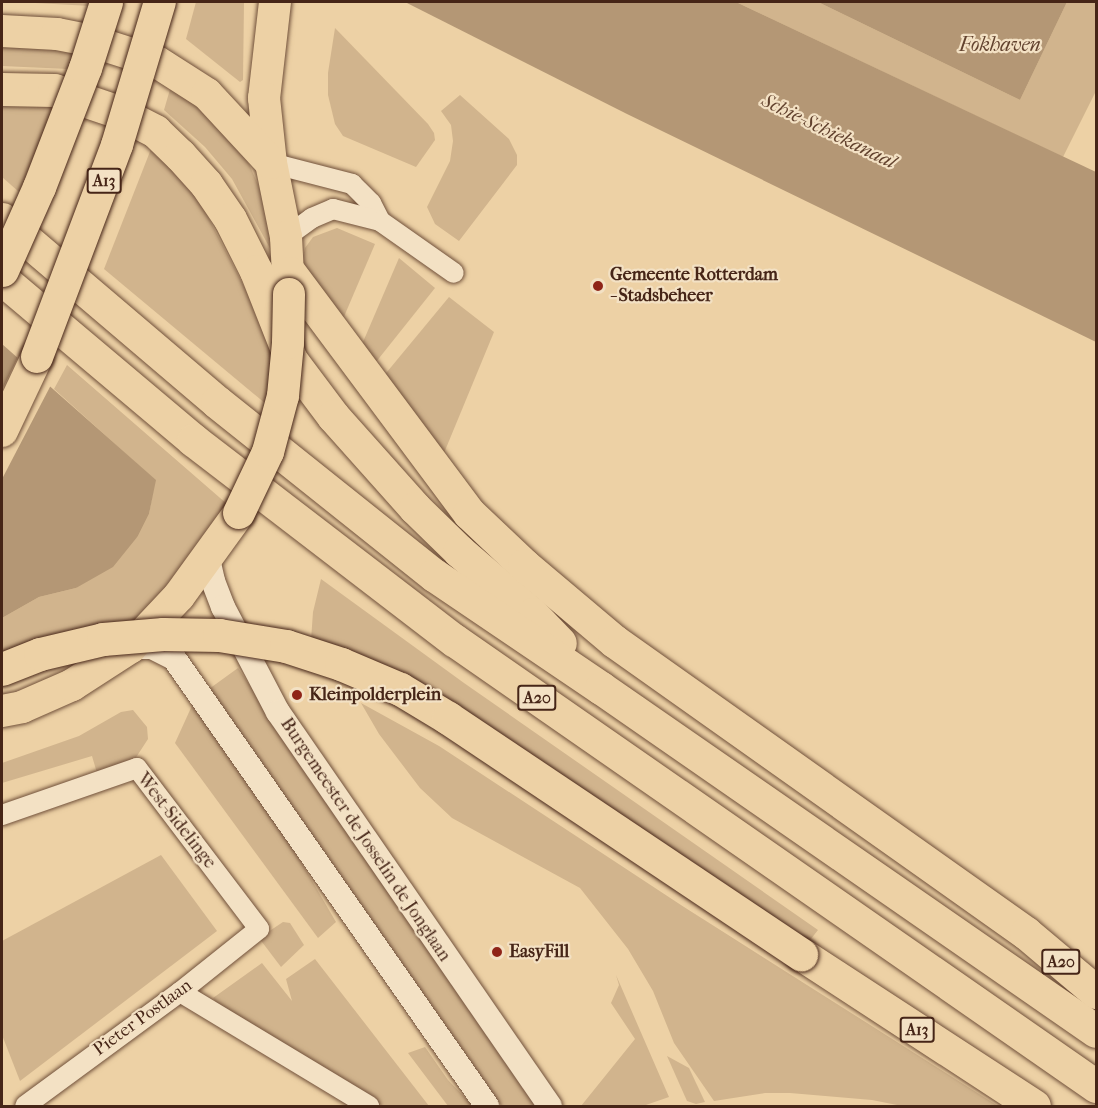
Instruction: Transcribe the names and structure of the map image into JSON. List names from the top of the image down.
{
  "streets": {
    "highway": ["A13", "A20"],
    "street": ["West-Sidelinge", "Burgemeester de Josselin de Jonglaan", "Pieter Postlaan"]
  },
  "crossings": [
    ["West-Sidelinge", "Pieter Postlaan"]
  ],
  "water": ["Fokhaven", "Schie-Schiekanaal"],
  "places": ["Gemeente Rotterdam - Stadsbeheer", "Kleinpolderplein", "EasyFill"]
}
